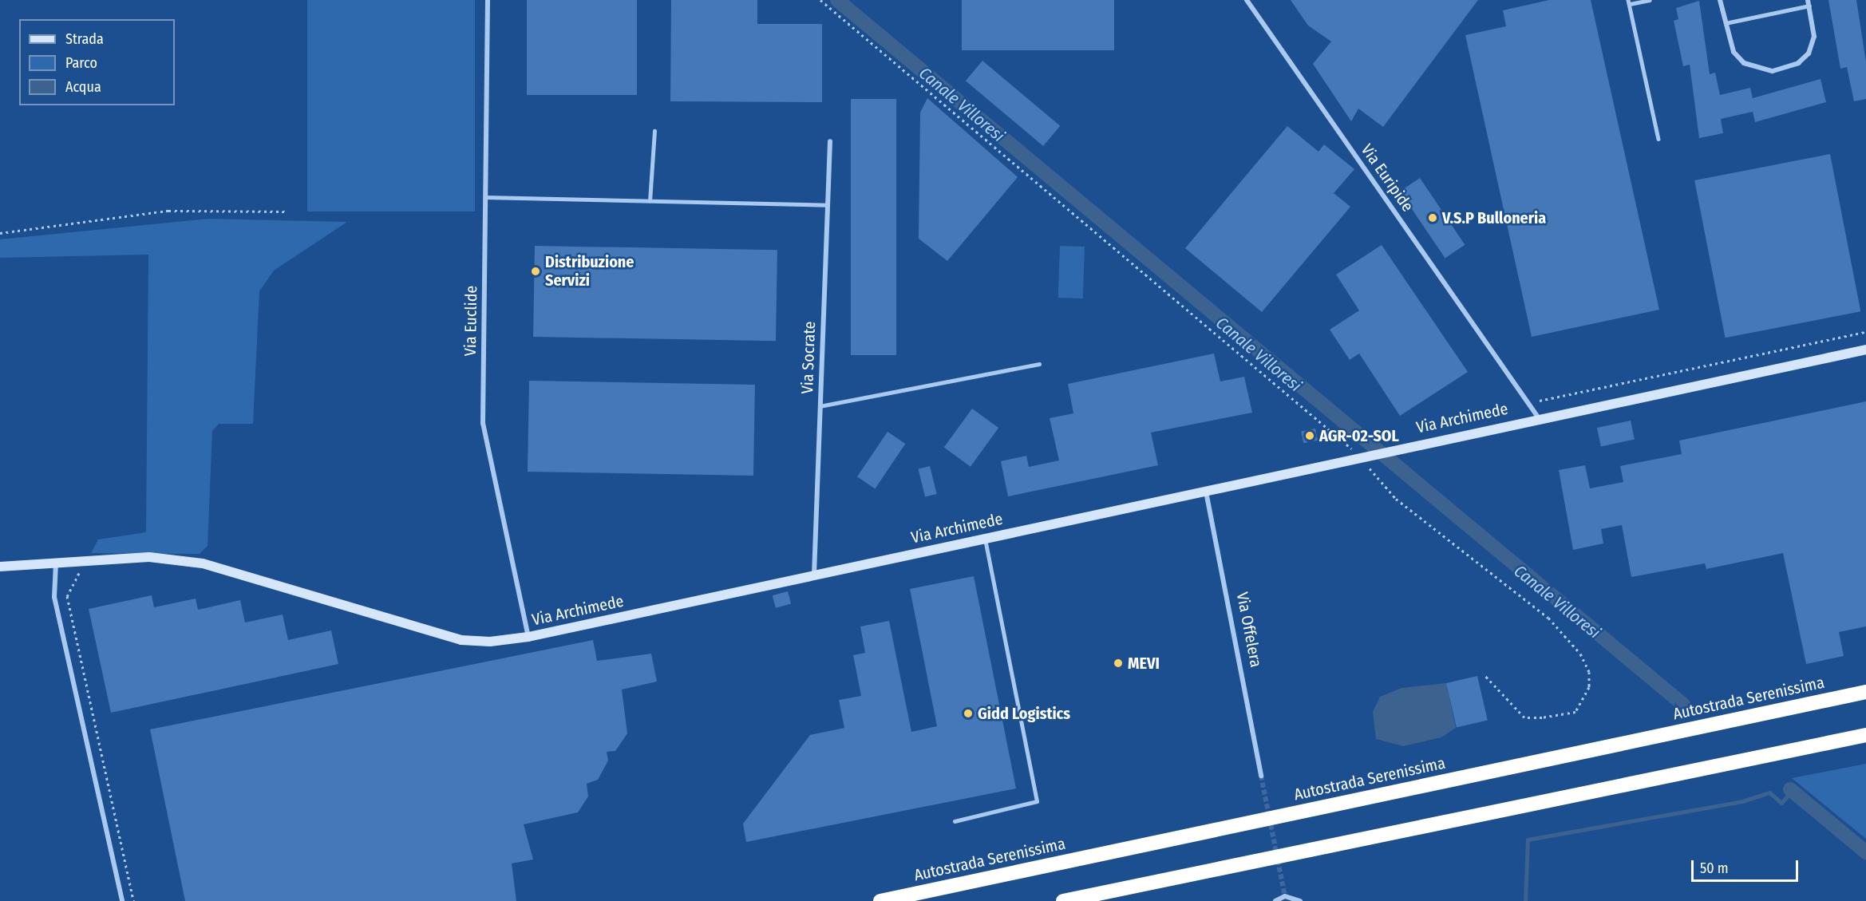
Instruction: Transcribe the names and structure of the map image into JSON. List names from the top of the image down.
{
  "streets": {
    "highway": ["Autostrada Serenissima"],
    "street": [
      "Via Euripide",
      "Via Euclide",
      "Via Socrate",
      "Via Archimede",
      "Via Offelera"
    ]
  },
  "crossings": [
    ["Via Euripide", "Via Archimede"],
    ["Via Euclide", "Via Archimede"],
    ["Via Socrate", "Via Archimede"],
    ["Via Archimede", "Via Offelera"]
  ],
  "water": ["Canale Villoresi"],
  "places": [
    "V.S.P Bulloneria",
    "Distribuzione Servizi",
    "AGR-02-SOL",
    "MEVI",
    "Gidd Logistics"
  ],
  "legend": ["Strada", "Parco", "Acqua"],
  "scale_bar": "50 m"
}
